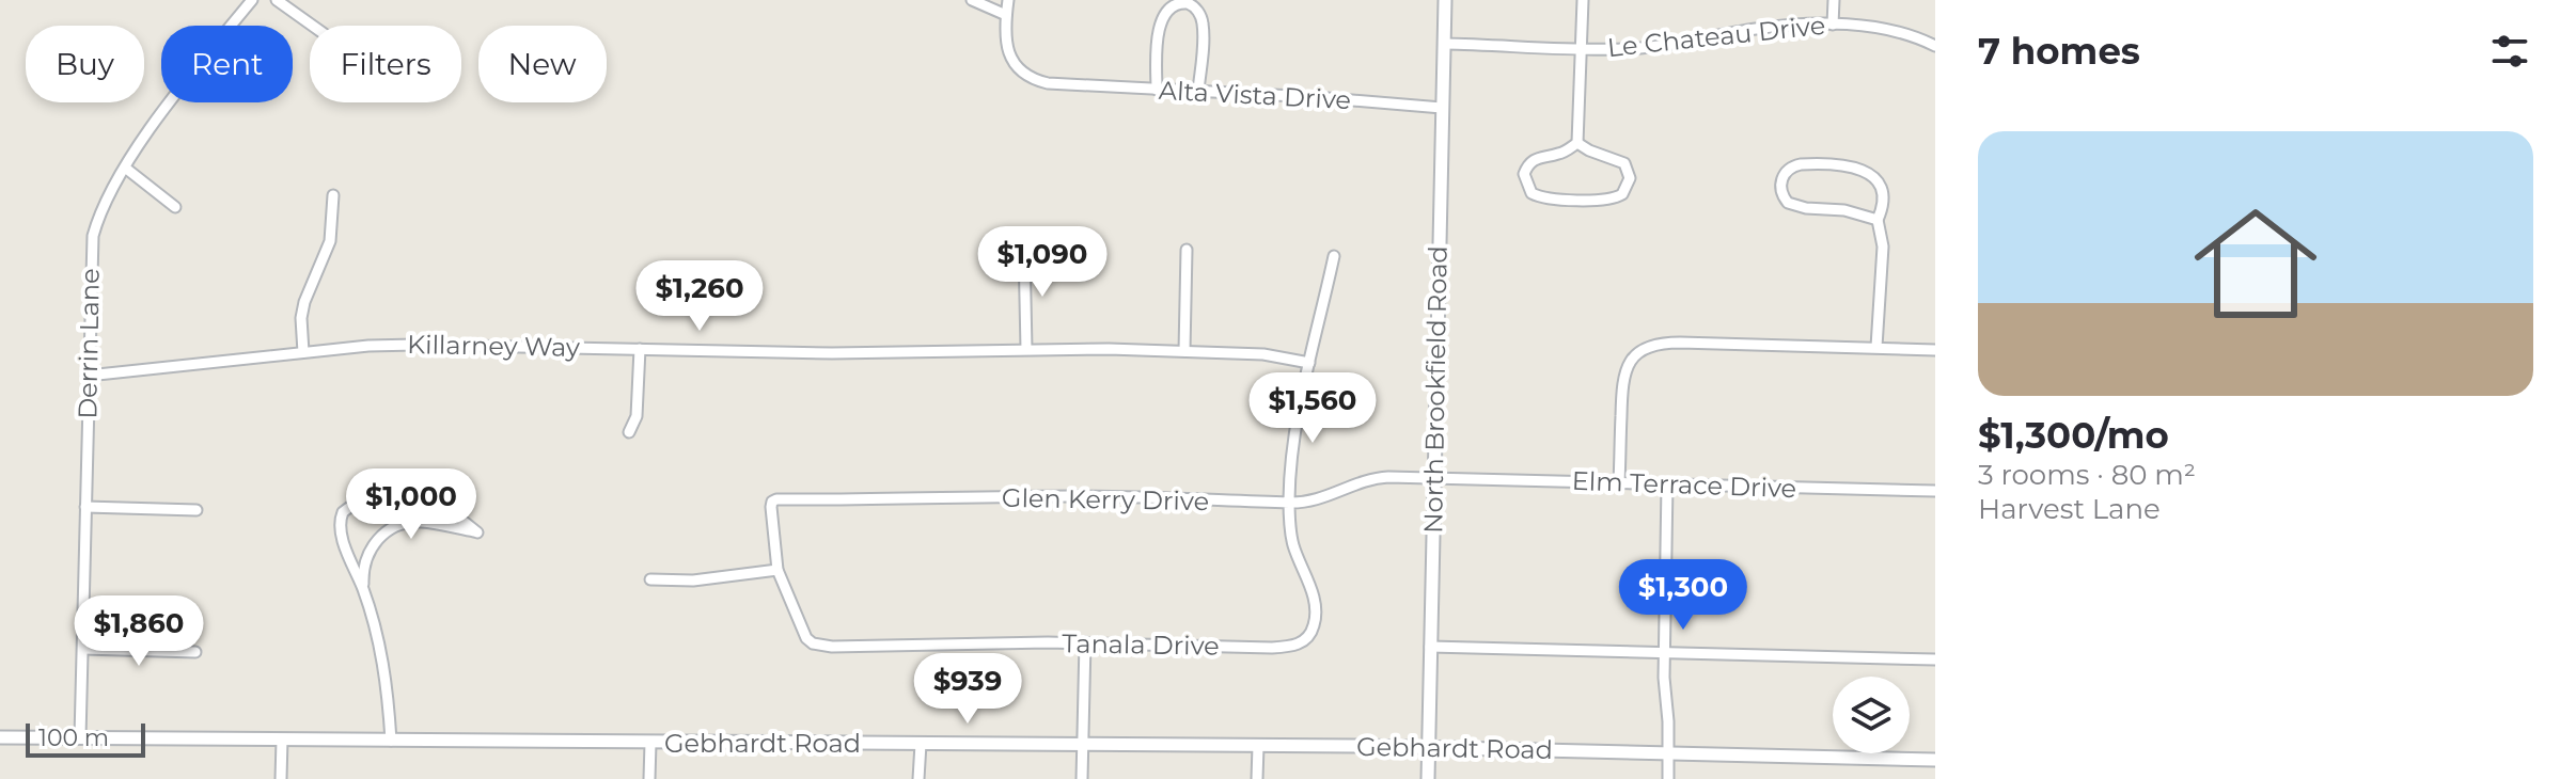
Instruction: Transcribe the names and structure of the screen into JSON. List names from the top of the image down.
{
  "streets": {
    "street": [
      "Le Chateau Drive",
      "Alta Vista Drive",
      "Derrin Lane",
      "Killarney Way",
      "North Brookfield Road",
      "Elm Terrace Drive",
      "Glen Kerry Drive",
      "Tanala Drive",
      "Gebhardt Road"
    ]
  },
  "crossings": [
    ["Le Chateau Drive", "North Brookfield Road"],
    ["Alta Vista Drive", "North Brookfield Road"],
    ["Derrin Lane", "Killarney Way"],
    ["Derrin Lane", "Gebhardt Road"],
    ["North Brookfield Road", "Elm Terrace Drive"],
    ["North Brookfield Road", "Glen Kerry Drive"],
    ["North Brookfield Road", "Gebhardt Road"],
    ["Elm Terrace Drive", "Glen Kerry Drive"],
    ["Glen Kerry Drive", "Tanala Drive"]
  ],
  "scale_bar": "100 m",
  "page": {
    "heading": "7 homes",
    "chip": [
      "Buy",
      "Rent",
      "Filters",
      "New"
    ],
    "list": [
      {
        "name": "$1,300/mo",
        "note": "3 rooms · 80 m² · Harvest Lane"
      }
    ],
    "price": [
      "$1,090",
      "$1,260",
      "$1,560",
      "$1,000",
      "$1,300",
      "$1,860",
      "$939"
    ],
    "scale": "100 m"
  }
}
